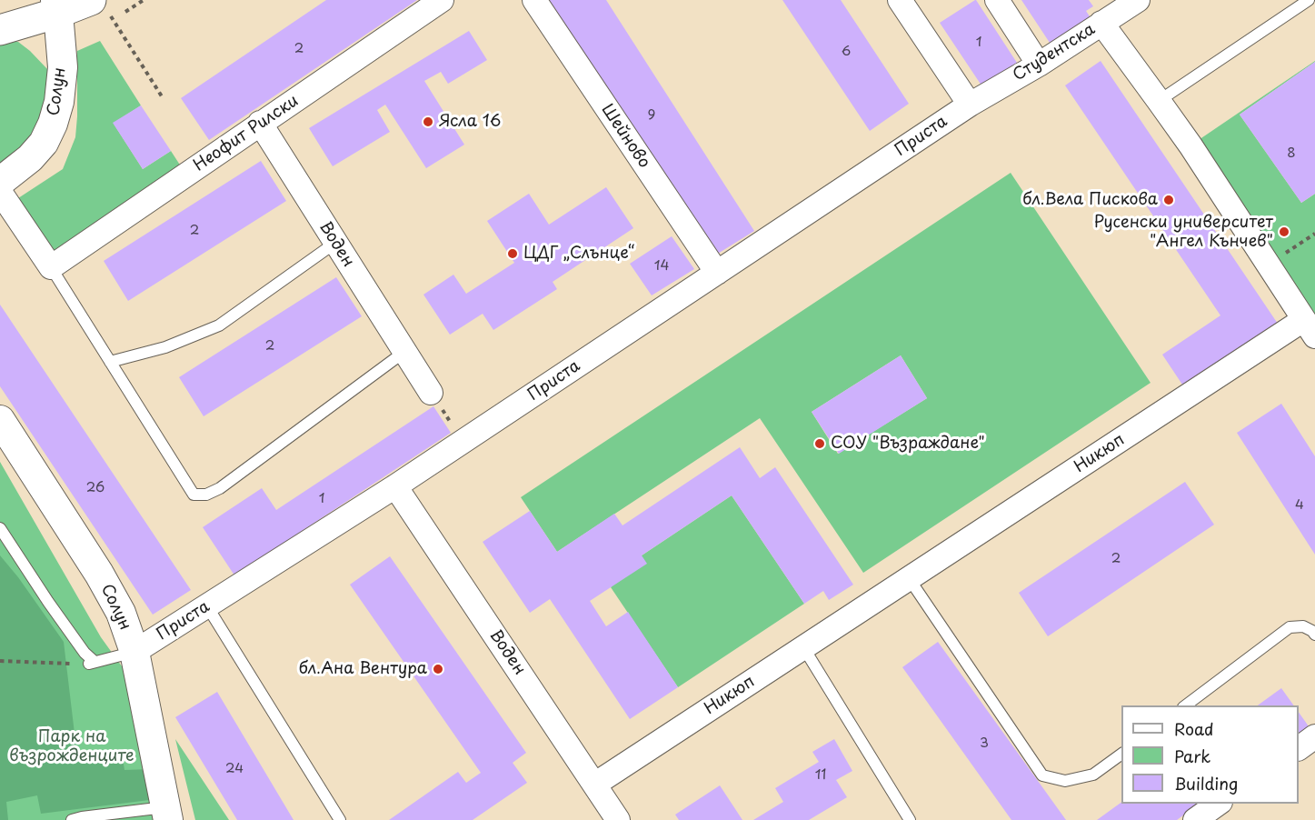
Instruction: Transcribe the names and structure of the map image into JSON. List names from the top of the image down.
{
  "streets": {
    "street": [
      "Студентска",
      "Солун",
      "Неофит Рилски",
      "Шейново",
      "Приста",
      "Воден",
      "Никюп"
    ]
  },
  "crossings": [
    ["Студентска", "Приста"],
    ["Студентска", "Никюп"],
    ["Солун", "Приста"],
    ["Неофит Рилски", "Воден"],
    ["Шейново", "Приста"],
    ["Приста", "Воден"],
    ["Воден", "Никюп"]
  ],
  "parks": ["Парк на възрожденците"],
  "places": [
    "Ясла 16",
    "бл.Вела Пискова",
    "Русенски университет \"Ангел Кънчев\"",
    "ЦДГ „Слънце“",
    "СОУ \"Възраждане\"",
    "бл.Ана Вентура"
  ],
  "house_numbers": [
    "1",
    "2",
    "6",
    "9",
    "8",
    "2",
    "14",
    "2",
    "26",
    "1",
    "4",
    "2",
    "3",
    "24",
    "11"
  ],
  "legend": ["Road", "Park", "Building"]
}
